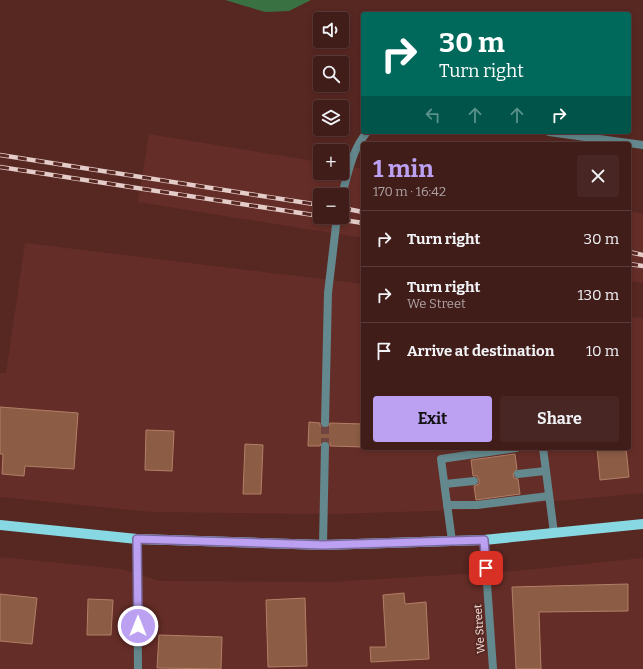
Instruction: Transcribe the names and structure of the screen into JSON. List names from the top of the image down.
{
  "streets": {
    "street": ["We Street"]
  },
  "page": {
    "map_buttons": ["+", "−"],
    "turn": ["30 m", "Turn right"],
    "heading": ["1 min", "170 m · 16:42"],
    "list": [
      {
        "name": "Turn right",
        "value": "30 m"
      },
      {
        "name": "Turn right",
        "note": "We Street",
        "value": "130 m"
      },
      {
        "name": "Arrive at destination",
        "value": "10 m"
      }
    ],
    "buttons": ["Exit", "Share"]
  }
}
